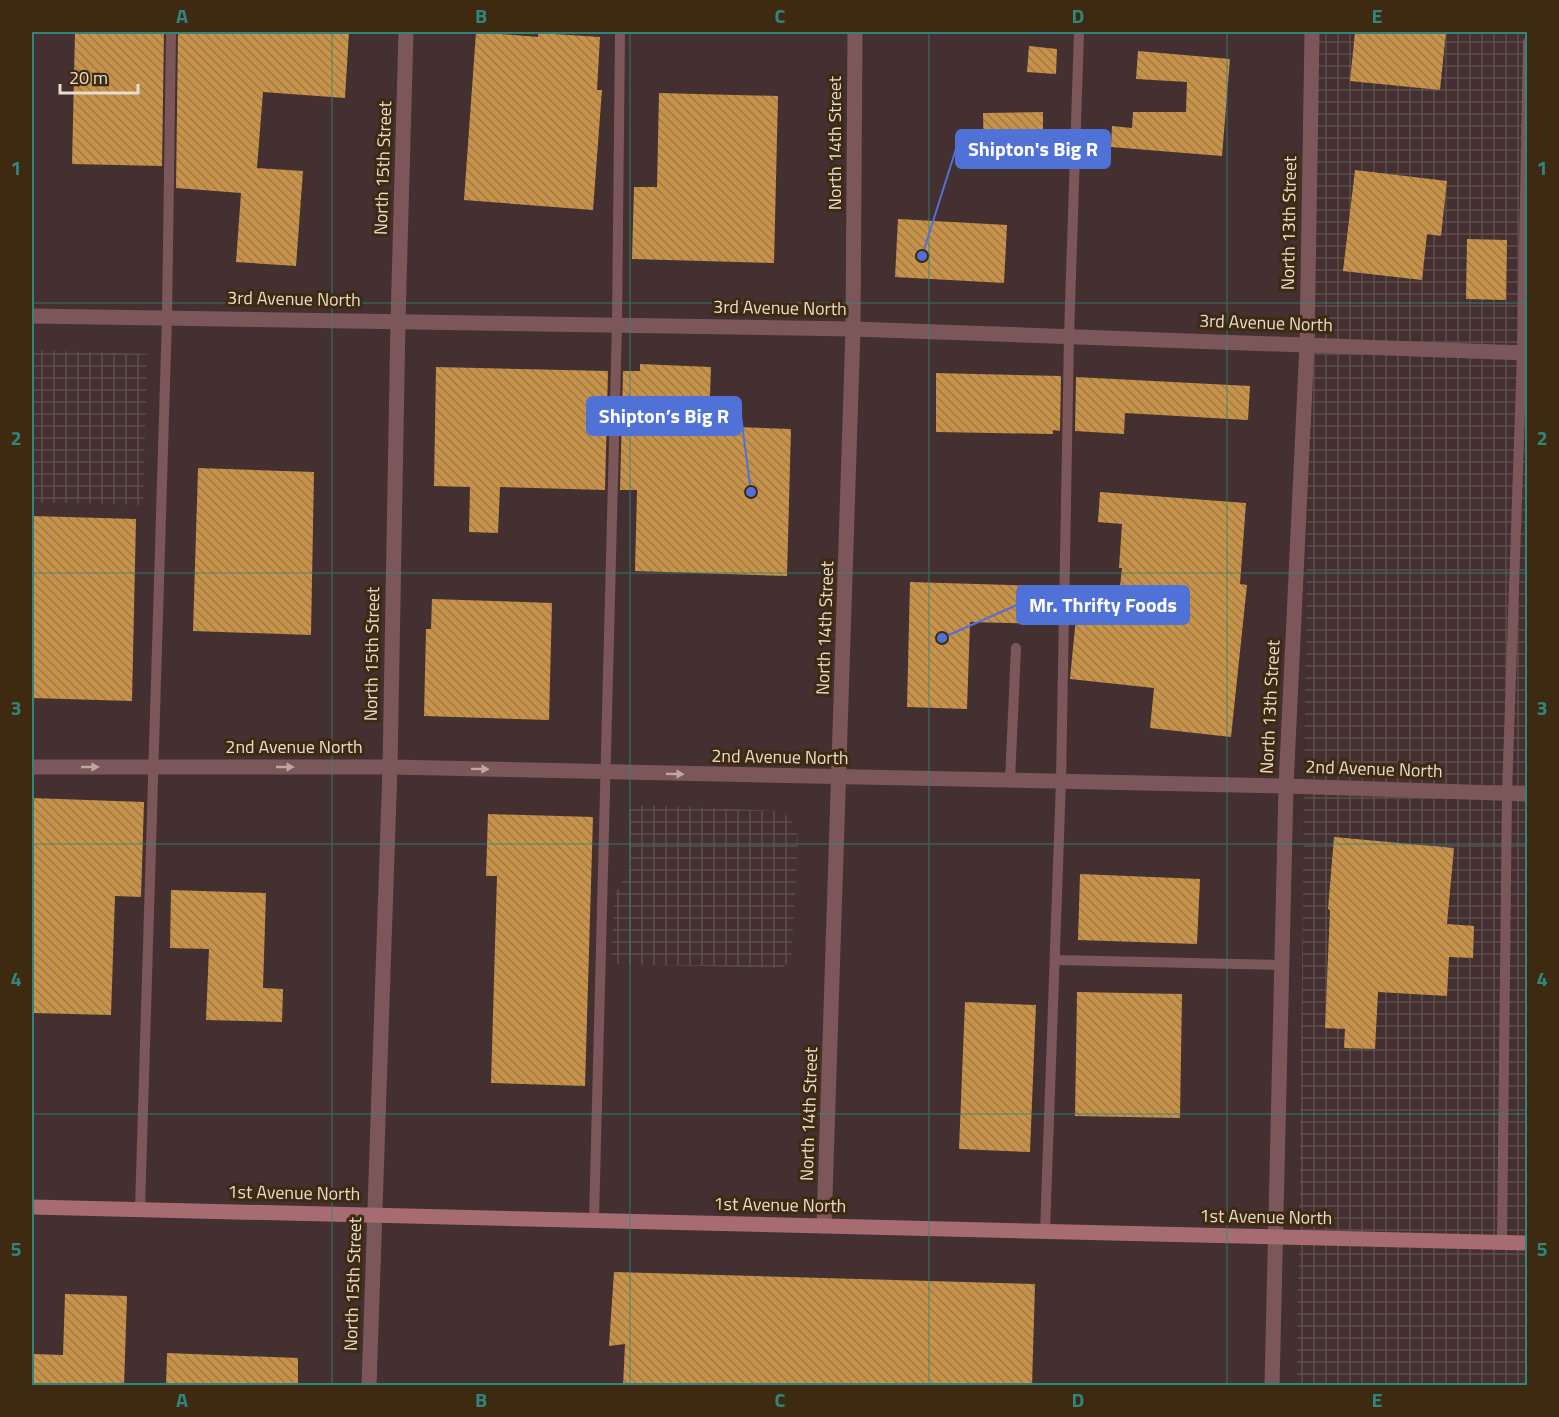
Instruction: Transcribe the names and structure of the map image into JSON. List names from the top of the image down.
{
  "streets": {
    "main road": ["1st Avenue North"],
    "street": [
      "North 14th Street",
      "North 15th Street",
      "North 13th Street",
      "3rd Avenue North",
      "2nd Avenue North"
    ]
  },
  "crossings": [
    ["North 14th Street", "3rd Avenue North"],
    ["North 14th Street", "2nd Avenue North"],
    ["North 14th Street", "1st Avenue North"],
    ["North 15th Street", "3rd Avenue North"],
    ["North 15th Street", "2nd Avenue North"],
    ["North 15th Street", "1st Avenue North"],
    ["North 13th Street", "3rd Avenue North"],
    ["North 13th Street", "2nd Avenue North"],
    ["North 13th Street", "1st Avenue North"]
  ],
  "one_way": ["2nd Avenue North"],
  "places": ["Shipton's Big R", "Shipton’s Big R", "Mr. Thrifty Foods"],
  "scale_bar": "20 m",
  "grid": {
    "columns": [
      "A",
      "B",
      "C",
      "D",
      "E"
    ],
    "rows": [
      "1",
      "2",
      "3",
      "4",
      "5"
    ]
  }
}
